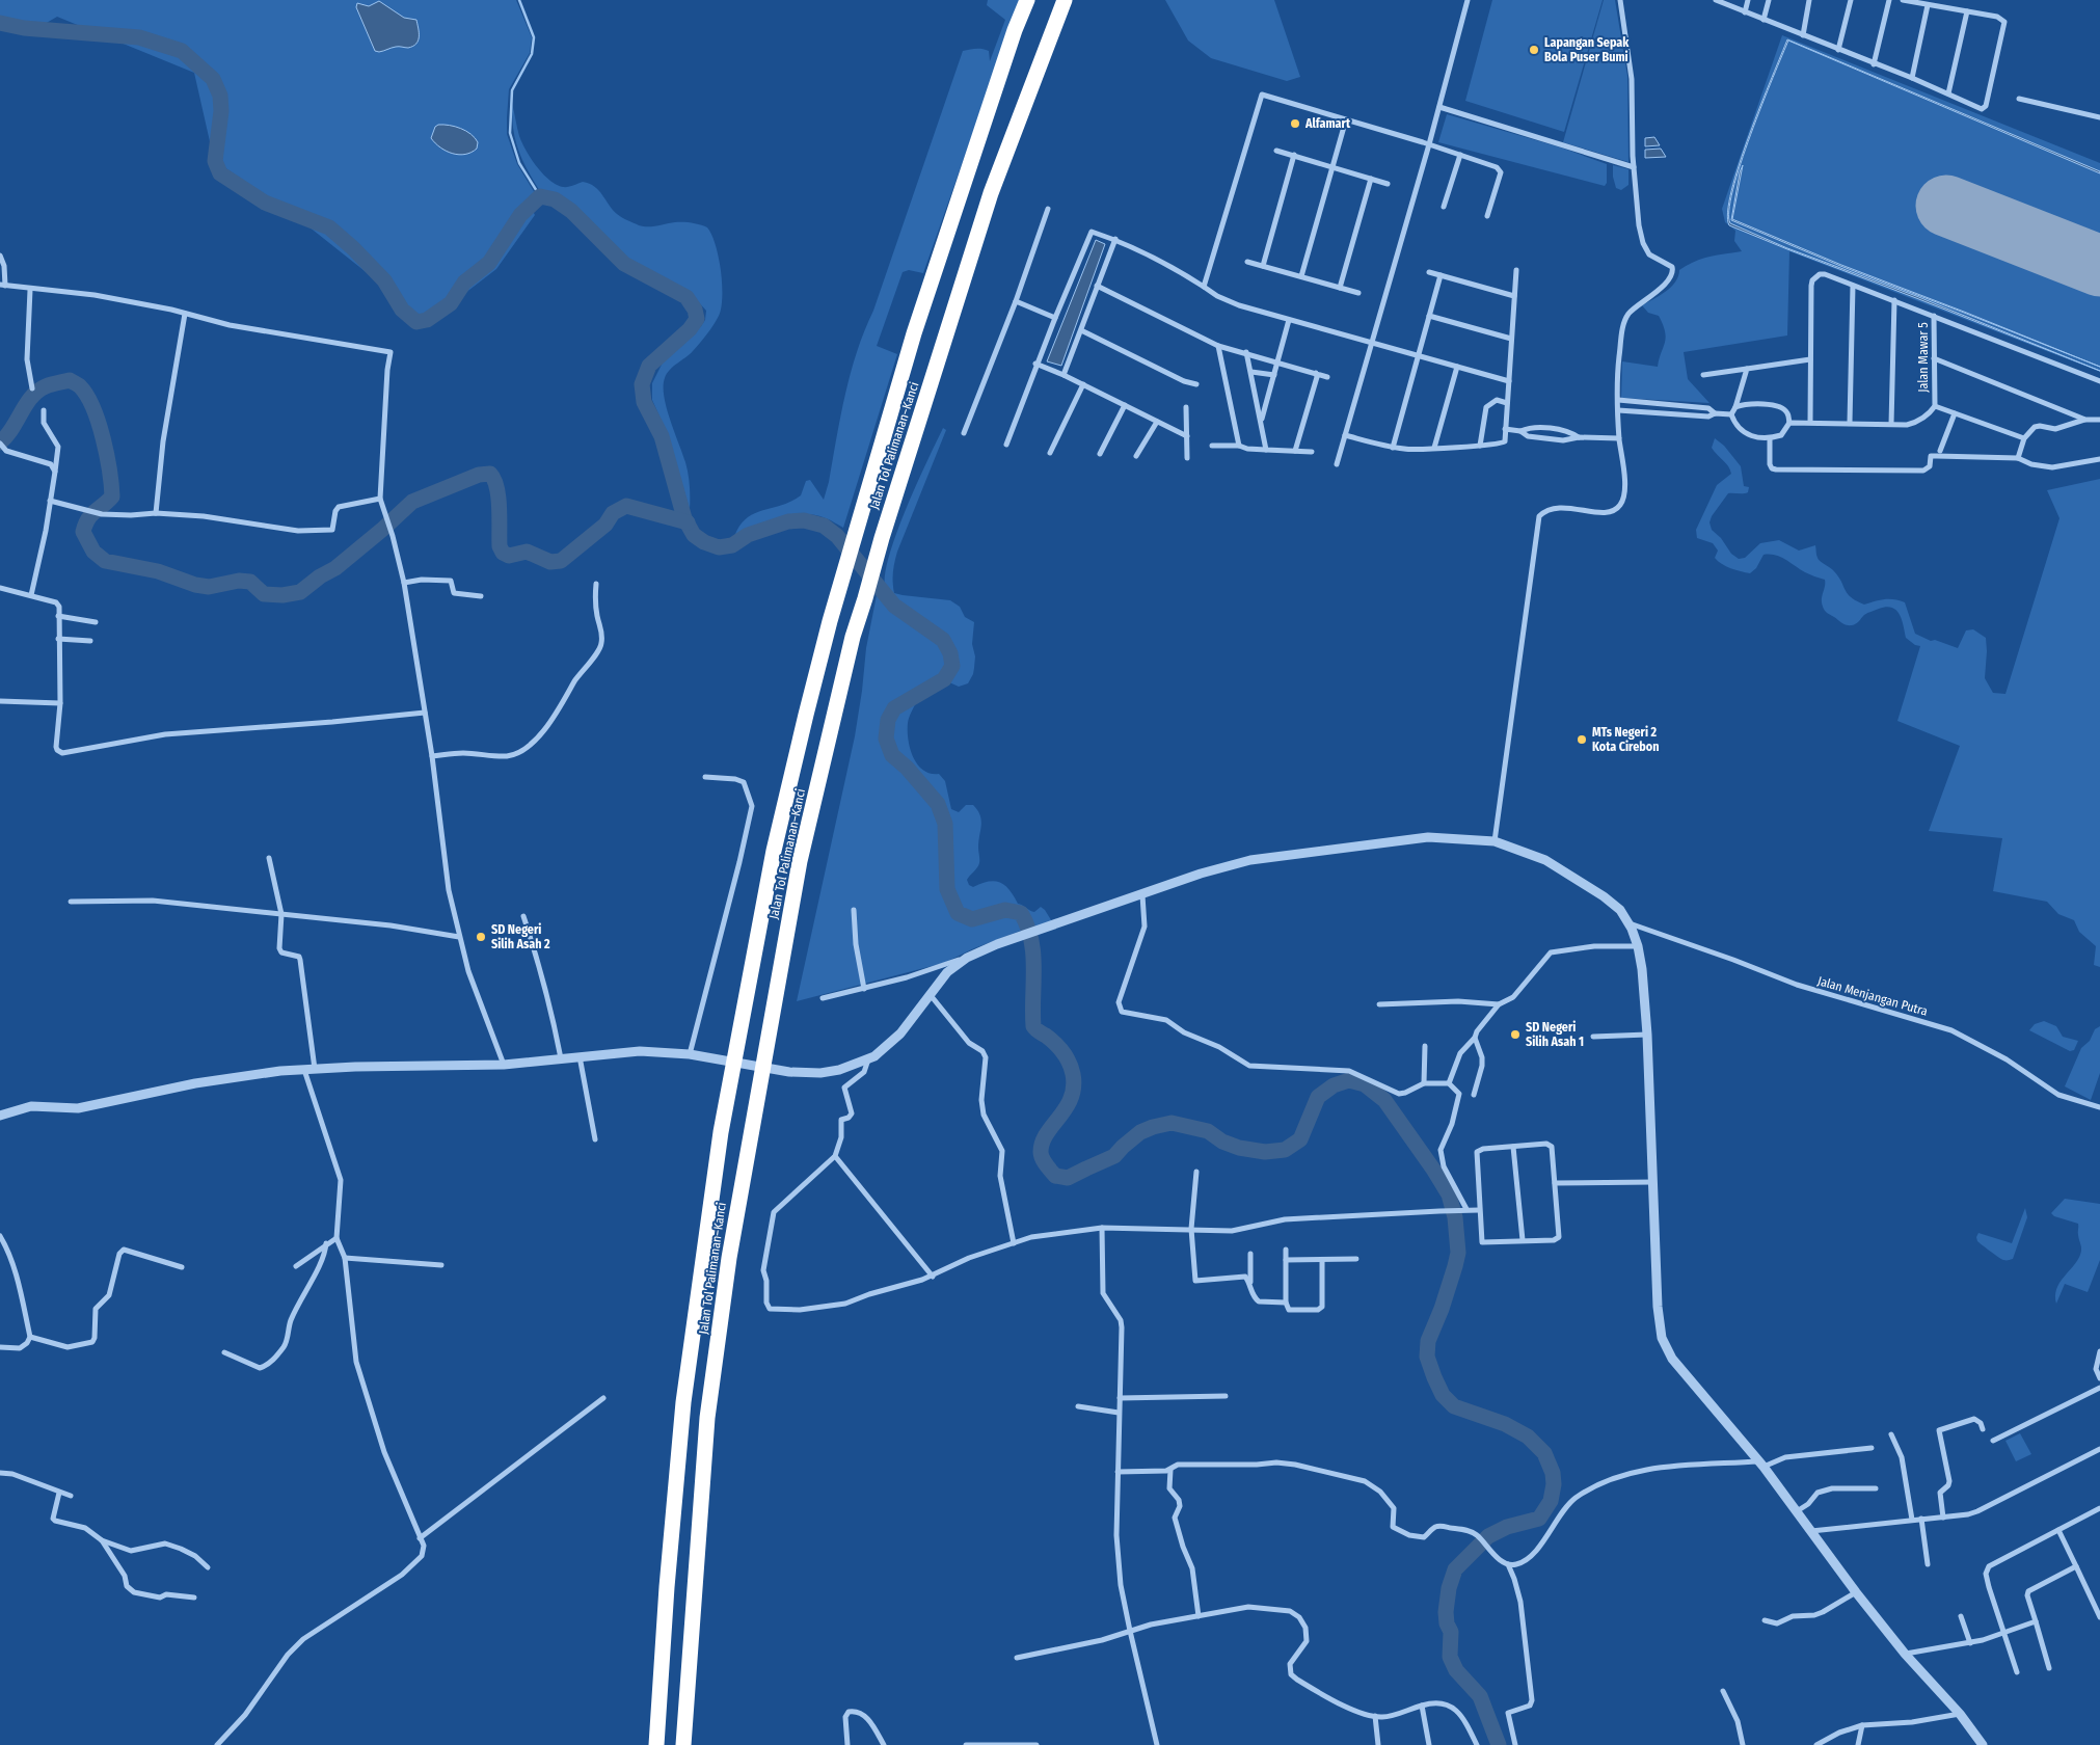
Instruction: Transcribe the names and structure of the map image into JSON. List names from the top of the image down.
{
  "streets": {
    "highway": ["Jalan Tol Palimanan–Kanci"],
    "street": ["Jalan Mawar 5", "Jalan Menjangan Putra"]
  },
  "places": [
    "Lapangan Sepak Bola Puser Bumi",
    "Alfamart",
    "MTs Negeri 2 Kota Cirebon",
    "SD Negeri Silih Asah 2",
    "SD Negeri Silih Asah 1"
  ]
}
